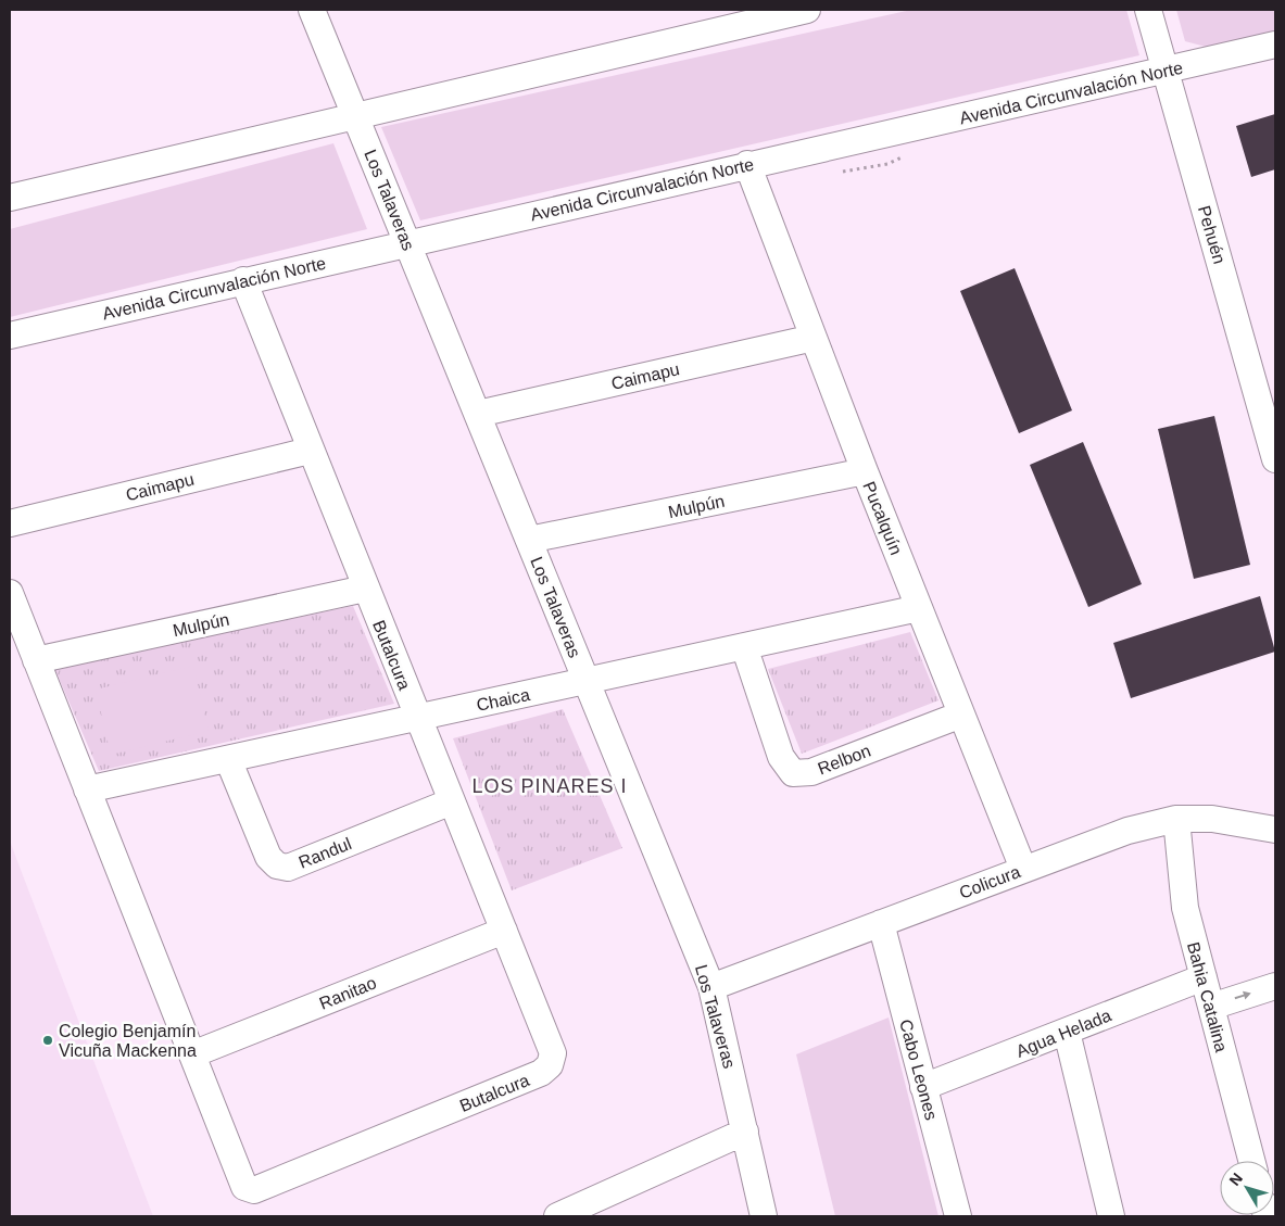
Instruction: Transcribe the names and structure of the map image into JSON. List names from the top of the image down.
{
  "streets": {
    "street": [
      "Avenida Circunvalación Norte",
      "Los Talaveras",
      "Pehuén",
      "Caimapu",
      "Mulpún",
      "Pucalquín",
      "Butalcura",
      "Chaica",
      "Relbon",
      "Randul",
      "Colicura",
      "Ranitao",
      "Bahia Catalina",
      "Agua Helada",
      "Cabo Leones"
    ]
  },
  "crossings": [
    ["Avenida Circunvalación Norte", "Los Talaveras"],
    ["Avenida Circunvalación Norte", "Pehuén"],
    ["Avenida Circunvalación Norte", "Pucalquín"],
    ["Avenida Circunvalación Norte", "Butalcura"],
    ["Los Talaveras", "Caimapu"],
    ["Los Talaveras", "Mulpún"],
    ["Los Talaveras", "Chaica"],
    ["Los Talaveras", "Colicura"],
    ["Caimapu", "Pucalquín"],
    ["Caimapu", "Butalcura"],
    ["Mulpún", "Pucalquín"],
    ["Mulpún", "Butalcura"],
    ["Pucalquín", "Chaica"],
    ["Pucalquín", "Relbon"],
    ["Pucalquín", "Colicura"],
    ["Butalcura", "Chaica"],
    ["Butalcura", "Randul"],
    ["Butalcura", "Ranitao"],
    ["Chaica", "Relbon"],
    ["Chaica", "Randul"],
    ["Colicura", "Bahia Catalina"],
    ["Colicura", "Cabo Leones"],
    ["Bahia Catalina", "Agua Helada"],
    ["Agua Helada", "Cabo Leones"]
  ],
  "districts": ["LOS PINARES I"],
  "places": ["Colegio Benjamín Vicuña Mackenna"],
  "north": "top left"
}
